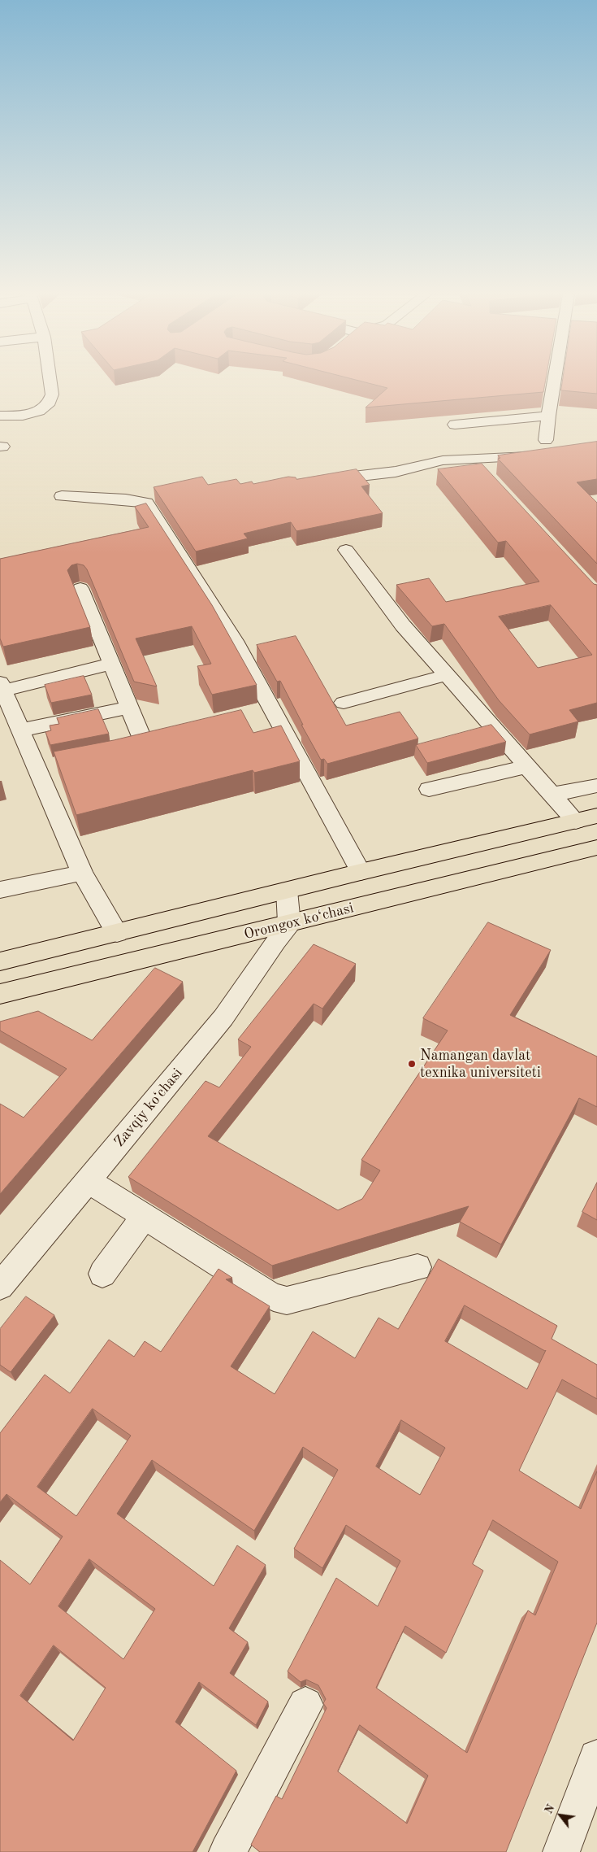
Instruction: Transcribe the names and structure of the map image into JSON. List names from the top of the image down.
{
  "streets": {
    "main road": ["Oromgox ko‘chasi"],
    "street": ["Zavqiy koʻchasi"]
  },
  "crossings": [
    ["Oromgox ko‘chasi", "Zavqiy koʻchasi"]
  ],
  "places": ["Namangan davlat texnika universiteti"],
  "north": "top left"
}
